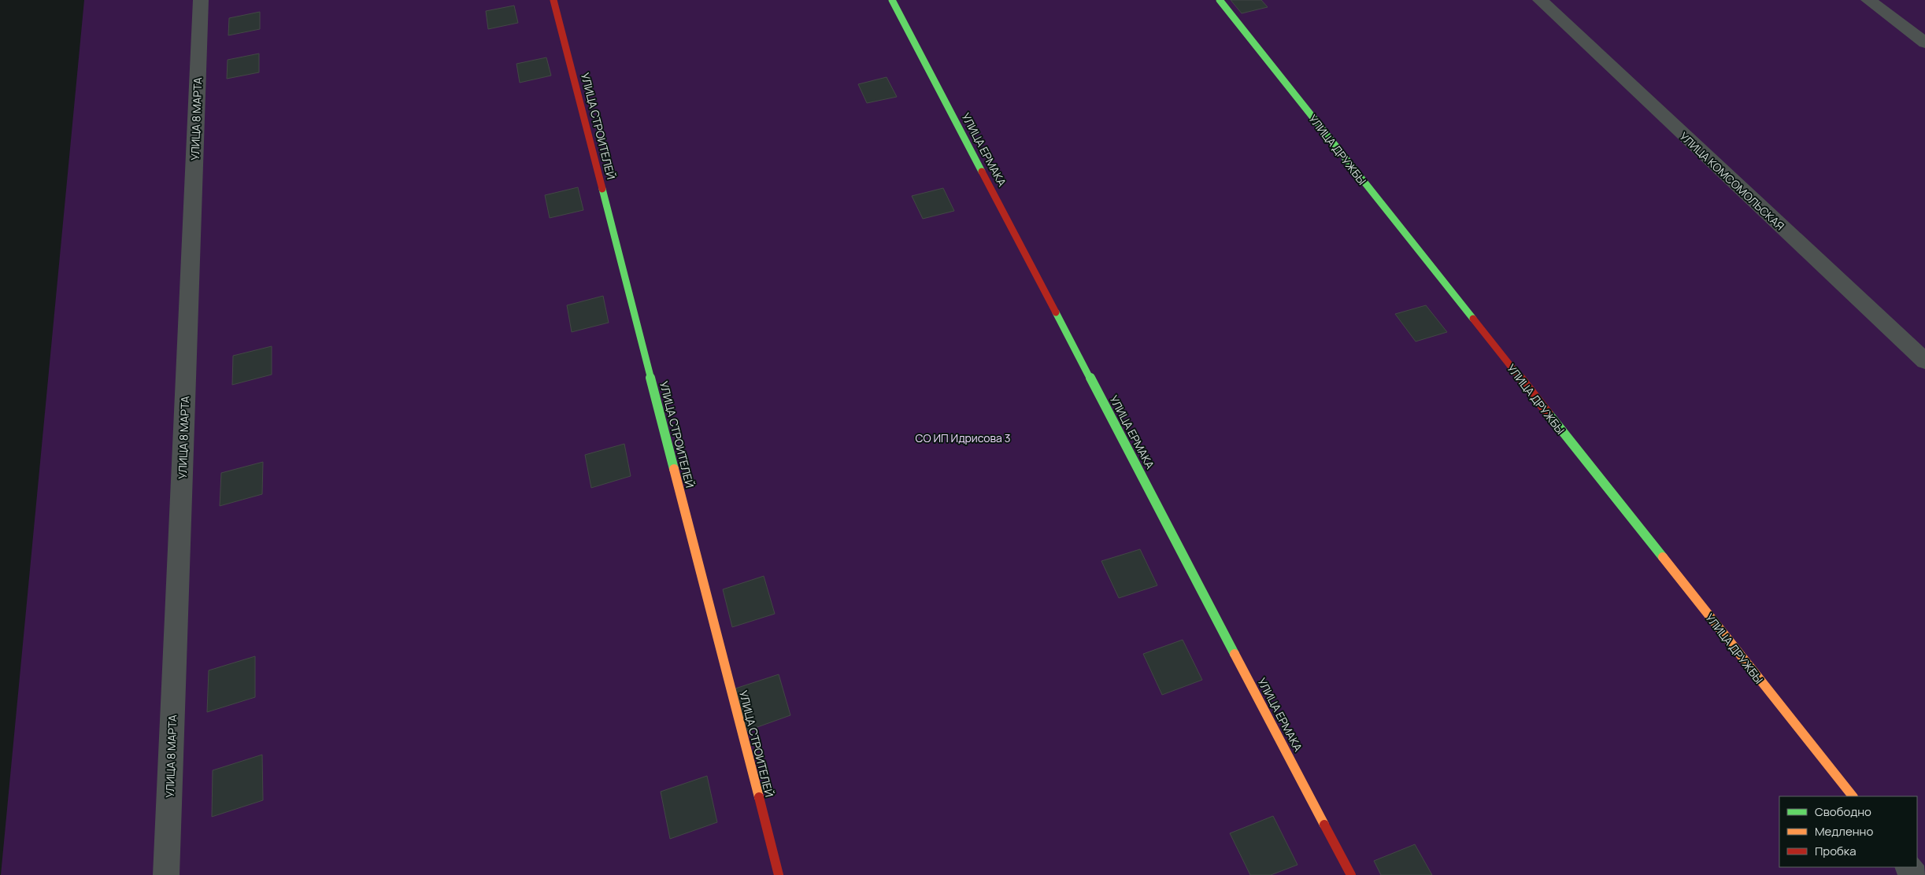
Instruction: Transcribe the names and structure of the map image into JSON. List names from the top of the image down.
{
  "streets": {
    "street": [
      "УЛИЦА 8 МАРТА",
      "УЛИЦА СТРОИТЕЛЕЙ",
      "УЛИЦА ЕРМАКА",
      "УЛИЦА ДРУЖБЫ",
      "УЛИЦА КОМСОМОЛЬСКАЯ"
    ]
  },
  "parks": ["СО ИП Идрисова 3"],
  "legend": ["Свободно", "Медленно", "Пробка"]
}
